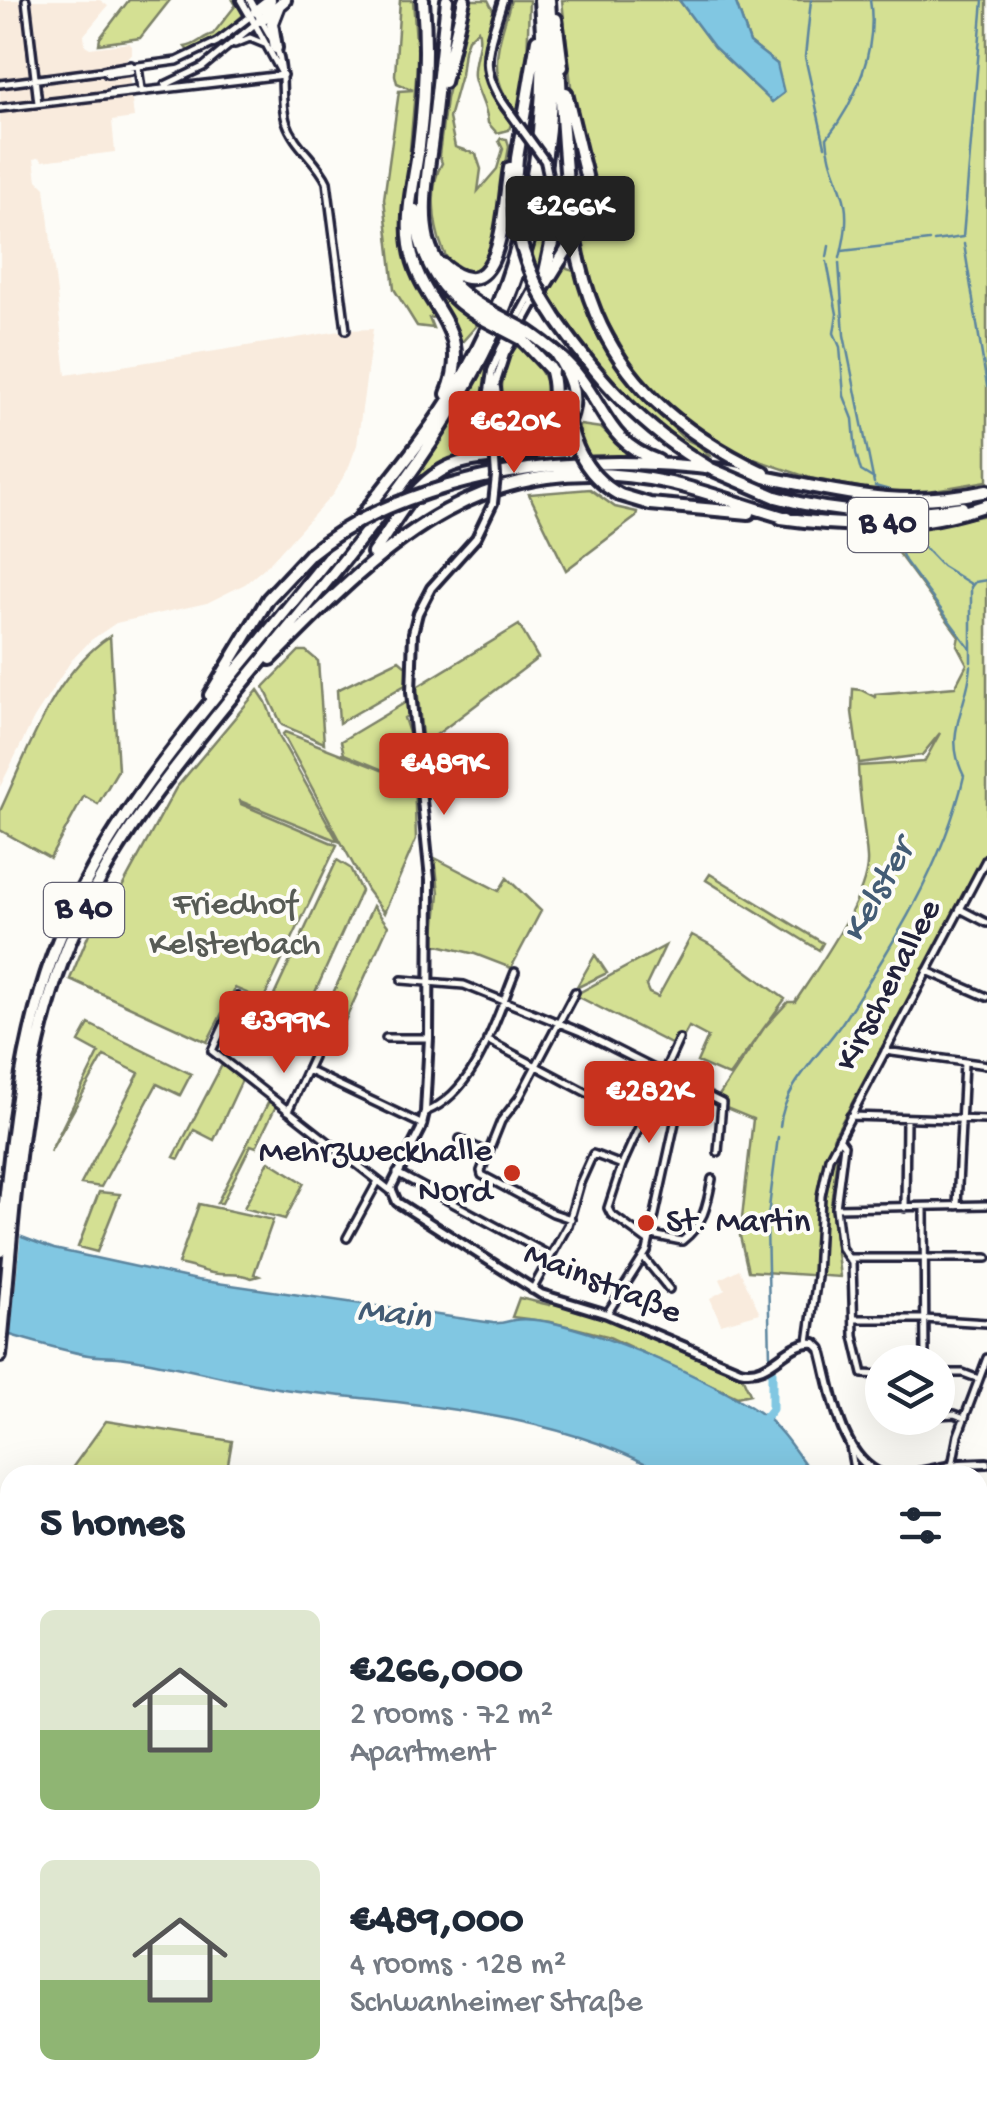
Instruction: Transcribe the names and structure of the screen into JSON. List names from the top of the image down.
{
  "streets": {
    "highway": ["B 40"],
    "street": ["Kirschenallee", "Mainstraße"]
  },
  "crossings": [
    ["Kirschenallee", "Mainstraße"]
  ],
  "water": ["Kelster", "Main"],
  "parks": ["Friedhof Kelsterbach"],
  "places": ["Mehrzweckhalle Nord", "St. Martin"],
  "page": {
    "price": [
      "€266K",
      "€620K",
      "€489K",
      "€399K",
      "€282K"
    ],
    "heading": "5 homes",
    "list": [
      {
        "name": "€266,000",
        "note": "2 rooms · 72 m² · Apartment"
      },
      {
        "name": "€489,000",
        "note": "4 rooms · 128 m² · Schwanheimer Straße"
      }
    ]
  }
}
